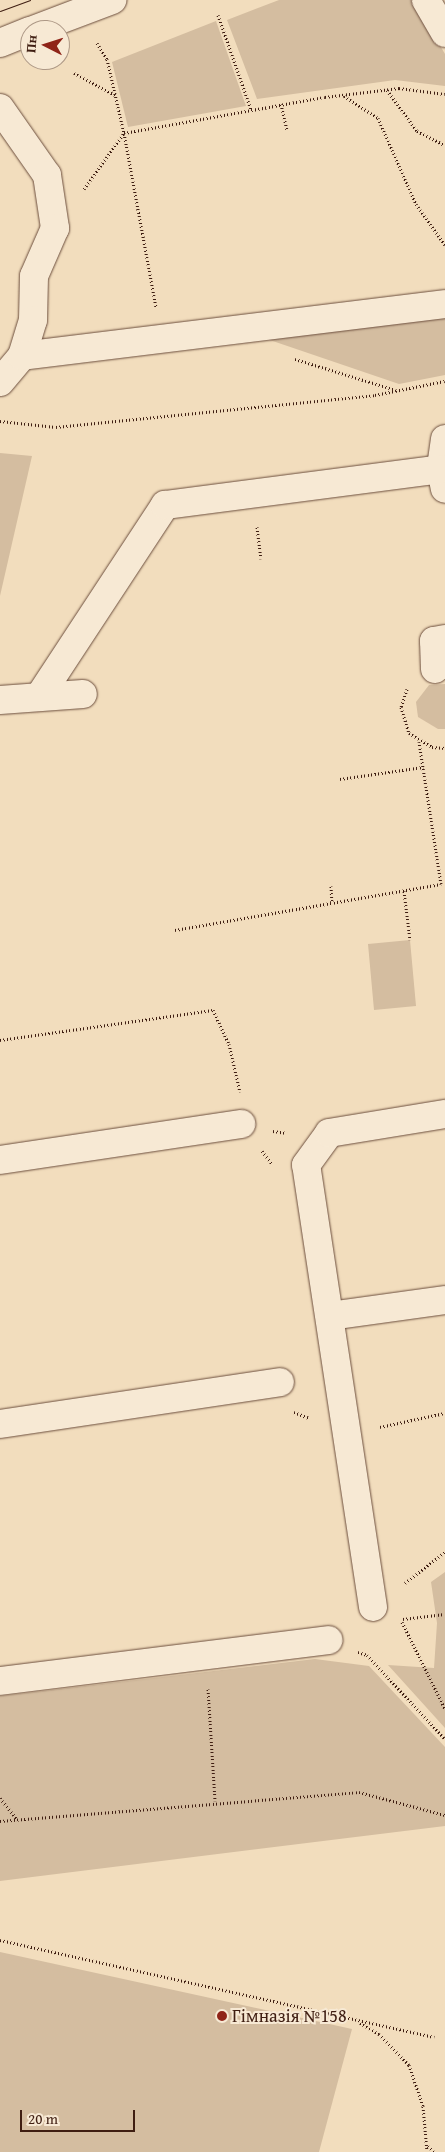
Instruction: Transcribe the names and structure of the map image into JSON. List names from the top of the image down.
{
  "places": ["Гімназія №158"],
  "scale_bar": "20 m",
  "north": "left"
}
